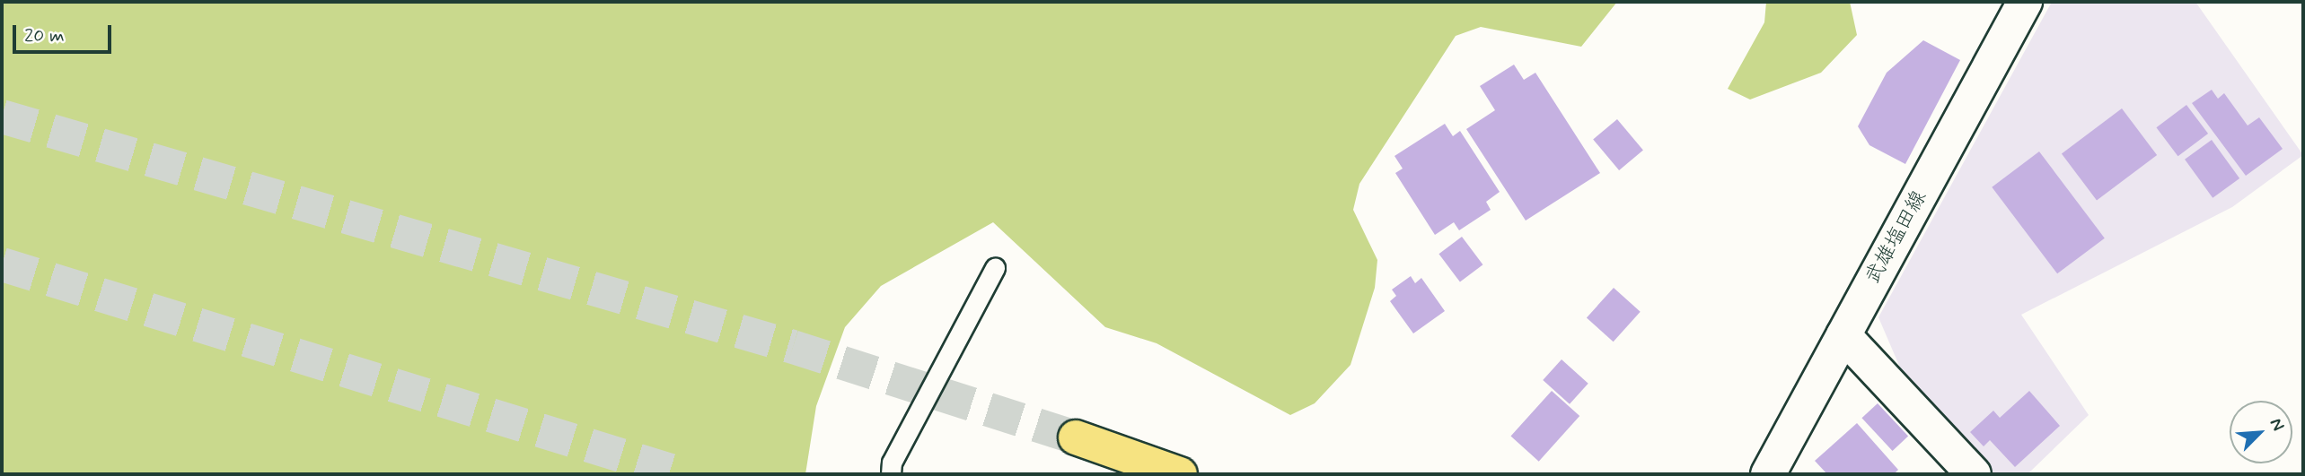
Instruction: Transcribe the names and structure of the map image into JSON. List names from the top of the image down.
{
  "streets": {
    "main road": ["武雄塩田線"]
  },
  "scale_bar": "20 m",
  "north": "top right"
}
